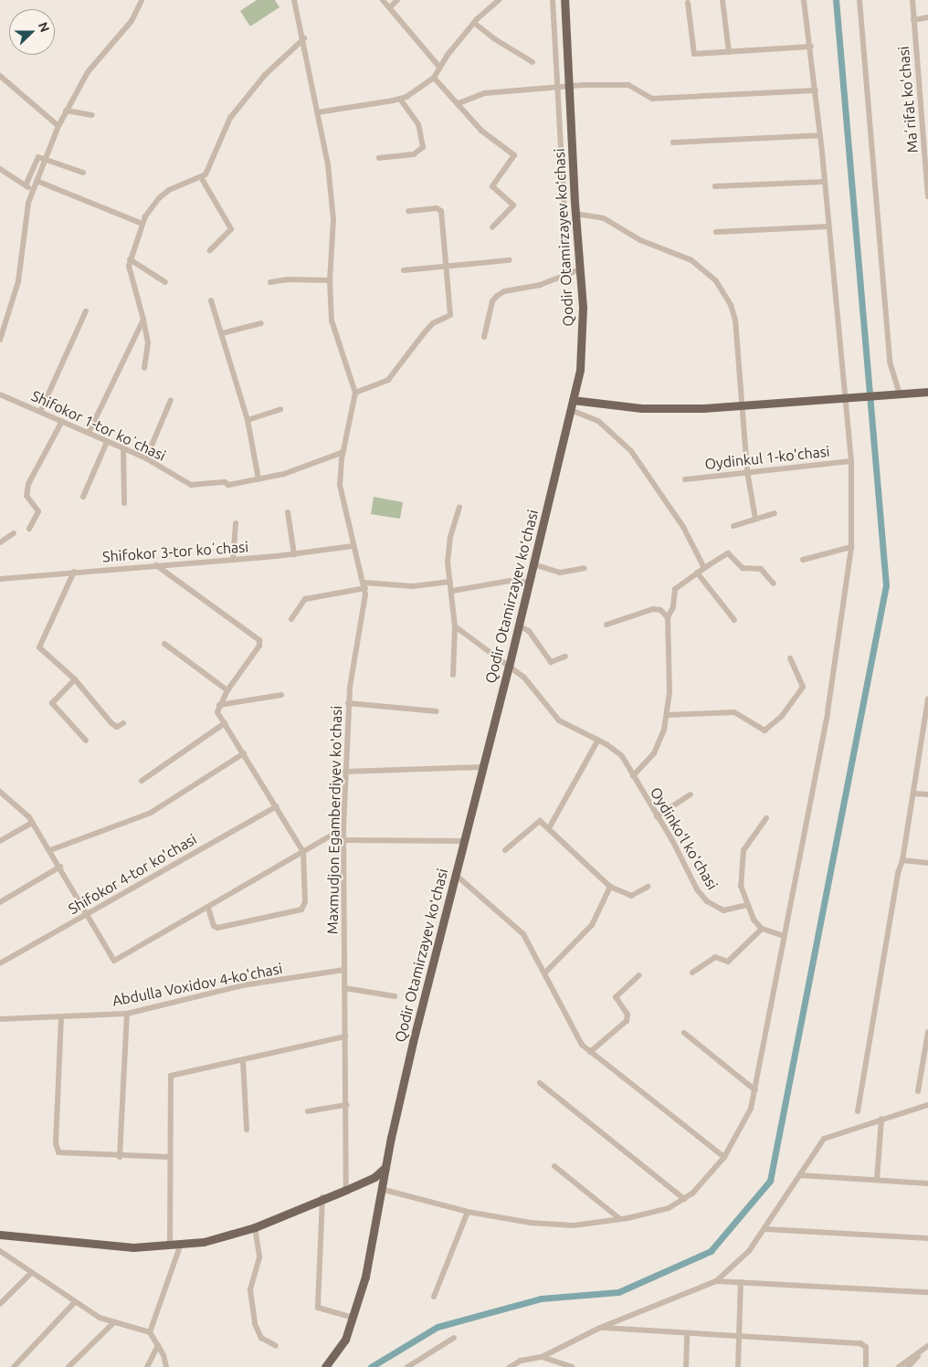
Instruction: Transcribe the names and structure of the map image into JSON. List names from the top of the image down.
{
  "streets": {
    "main road": ["Qodir Otamirzayev koʻchasi"],
    "street": [
      "Maʼrifat ko'chasi",
      "Shifokor 1-tor koʼchasi",
      "Oydinkul 1-ko'chasi",
      "Shifokor 3-tor koʼchasi",
      "Maxmudjon Egamberdiyev koʻchasi",
      "Oydinkoʻl koʻchasi",
      "Shifokor 4-tor ko'chasi",
      "Abdulla Voxidov 4-ko'chasi"
    ]
  },
  "crossings": [
    ["Qodir Otamirzayev koʻchasi", "Oydinkoʻl koʻchasi"],
    ["Shifokor 1-tor koʼchasi", "Maxmudjon Egamberdiyev koʻchasi"],
    ["Shifokor 3-tor koʼchasi", "Maxmudjon Egamberdiyev koʻchasi"],
    ["Maxmudjon Egamberdiyev koʻchasi", "Abdulla Voxidov 4-ko'chasi"]
  ],
  "north": "right"
}
